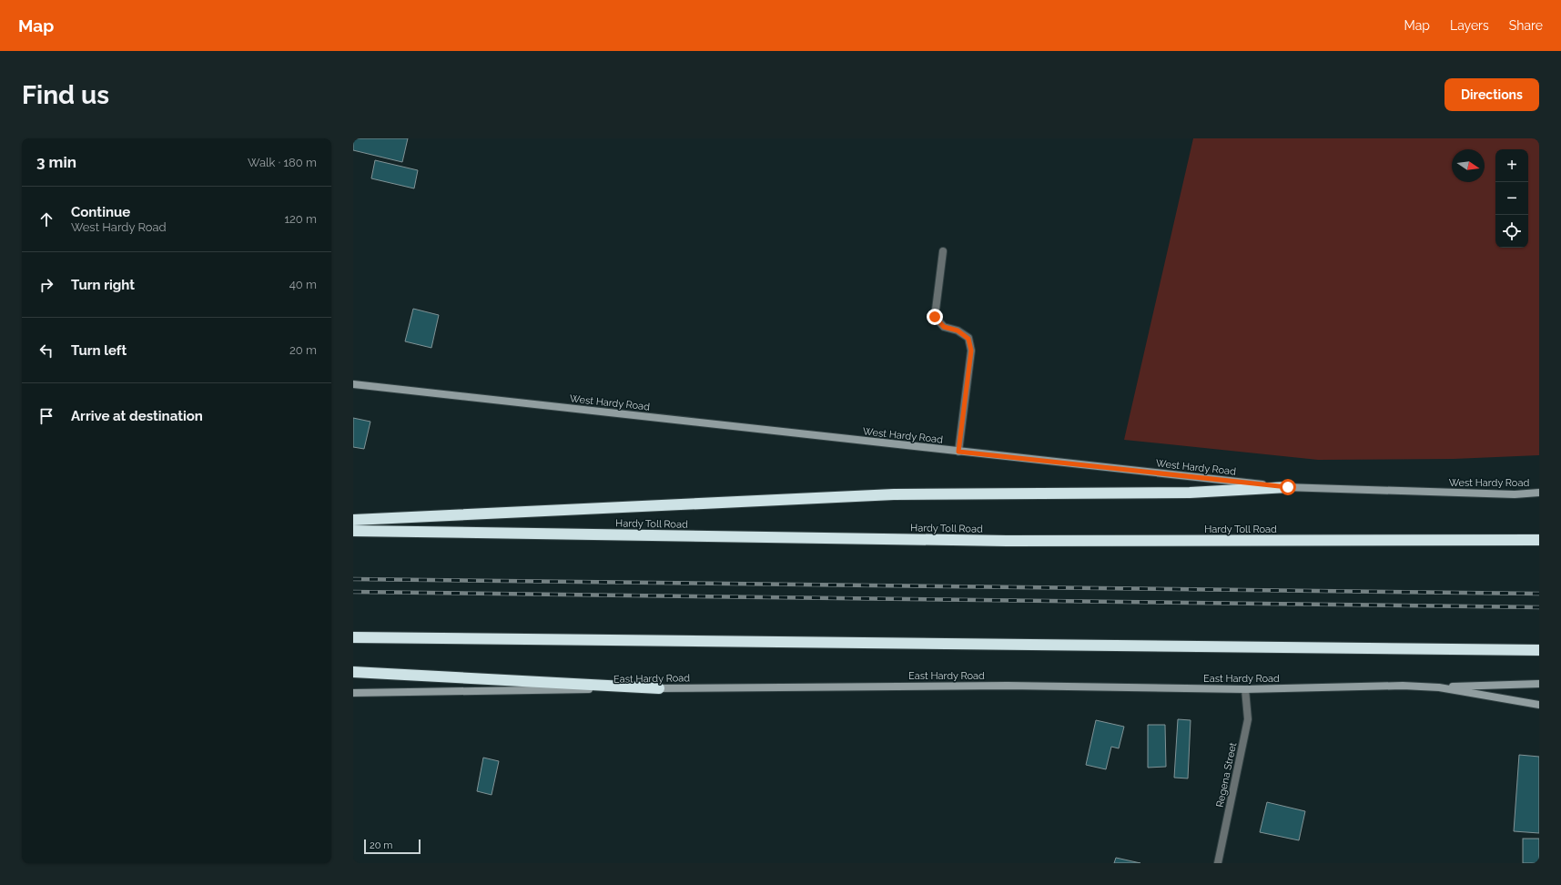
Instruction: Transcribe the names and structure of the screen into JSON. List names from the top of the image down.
{
  "streets": {
    "highway": ["Hardy Toll Road"],
    "main road": ["West Hardy Road", "East Hardy Road"],
    "street": ["Regena Street"]
  },
  "crossings": [
    ["East Hardy Road", "Regena Street"]
  ],
  "scale_bar": "20 m",
  "north": "right",
  "page": {
    "header": "Map",
    "nav": ["Map", "Layers", "Share"],
    "buttons": "Directions",
    "title": "Find us",
    "heading": ["3 min", "Walk · 180 m"],
    "map_buttons": ["+", "−"],
    "list": [
      ["Continue", "West Hardy Road", "120 m"],
      ["Turn right", "40 m"],
      ["Turn left", "20 m"],
      "Arrive at destination"
    ],
    "scale": "20 m"
  }
}
